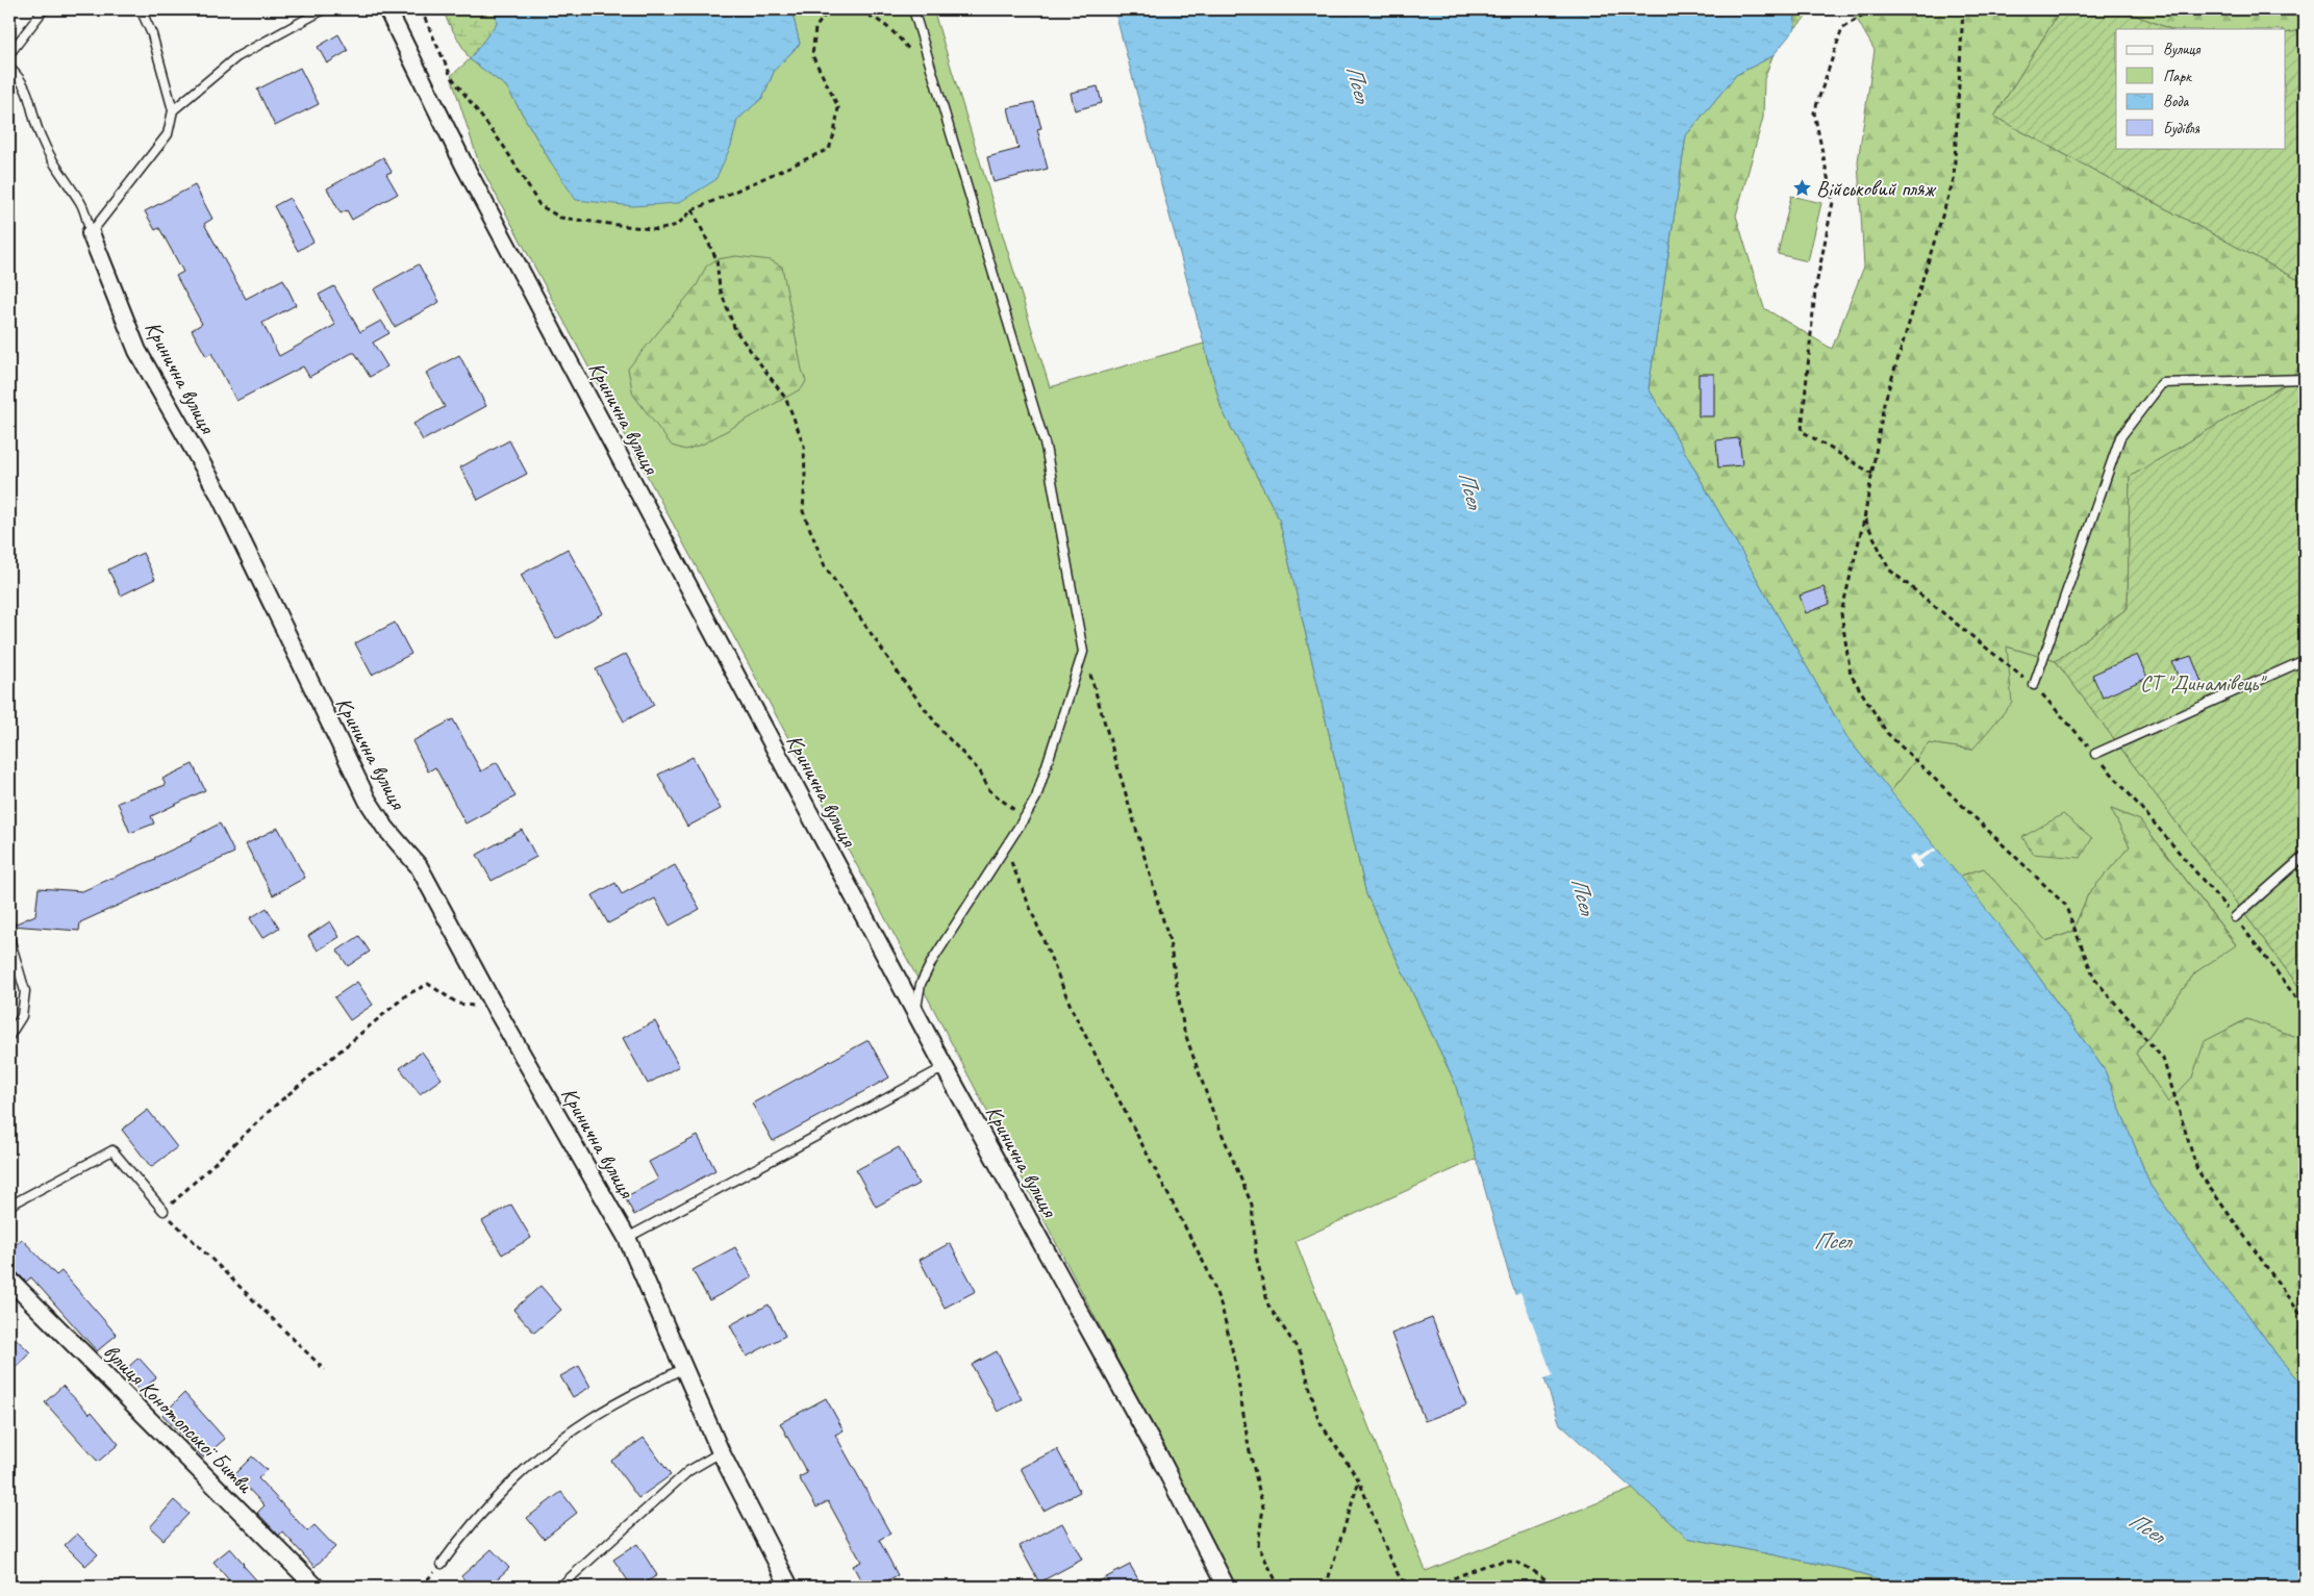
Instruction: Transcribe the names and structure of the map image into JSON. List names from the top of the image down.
{
  "streets": {
    "street": ["Кринична вулиця", "вулиця Конотопської Битви"]
  },
  "water": ["Псел"],
  "parks": ["СТ \"Динамівець\""],
  "places": {
    "place": ["Військовий пляж"]
  },
  "legend": [
    "Вулиця",
    "Парк",
    "Вода",
    "Будівля"
  ]
}
